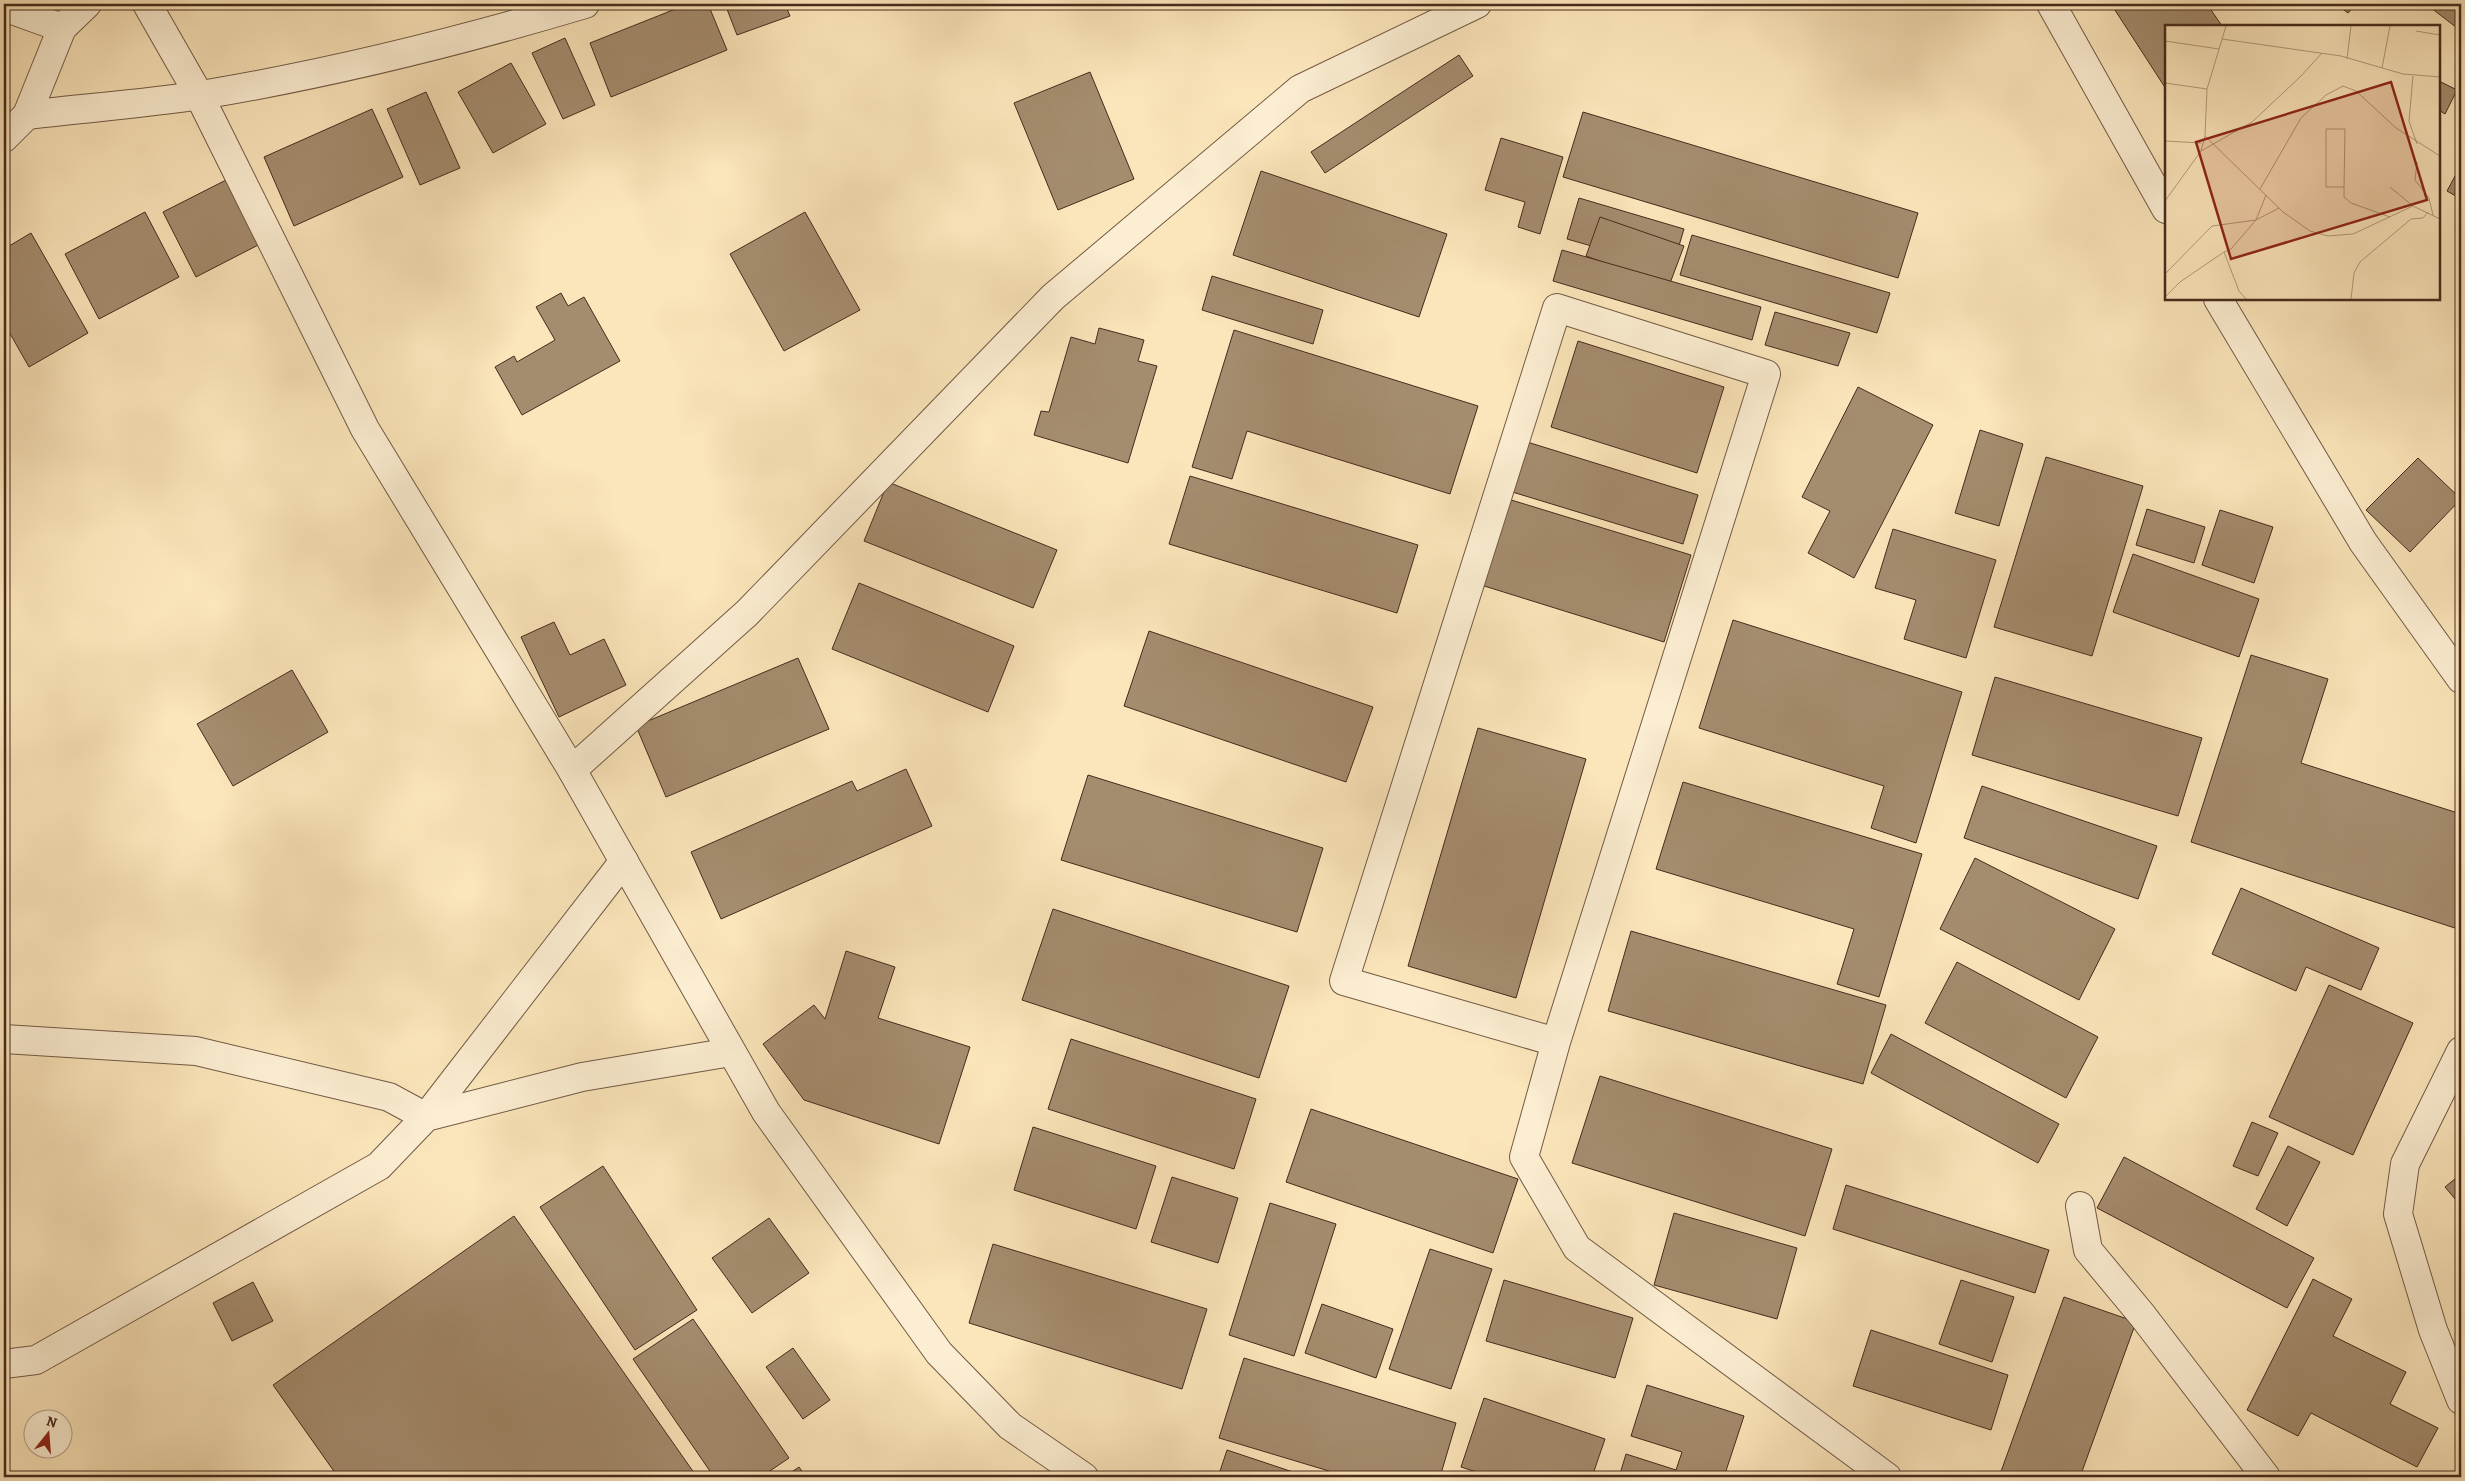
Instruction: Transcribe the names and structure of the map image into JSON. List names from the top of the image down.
{
  "north": "top"
}
